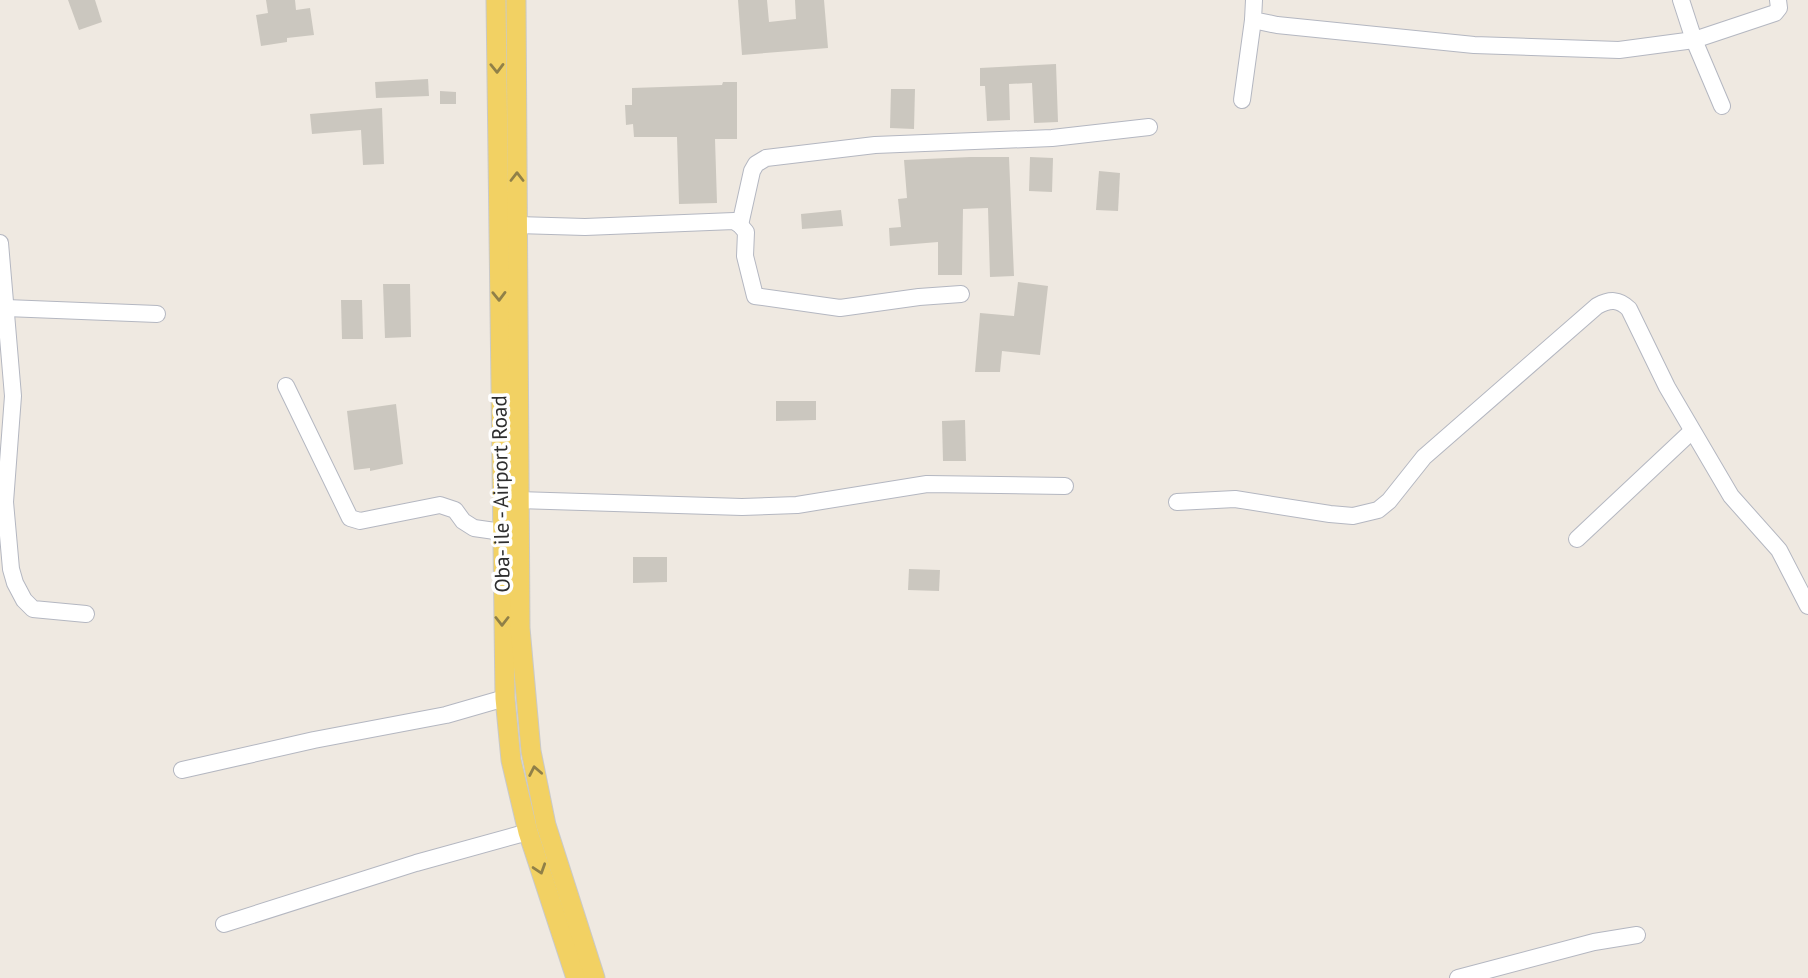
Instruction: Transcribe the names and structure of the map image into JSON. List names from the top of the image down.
{
  "streets": {
    "main road": ["Oba- ile - Airport Road"]
  }
}
